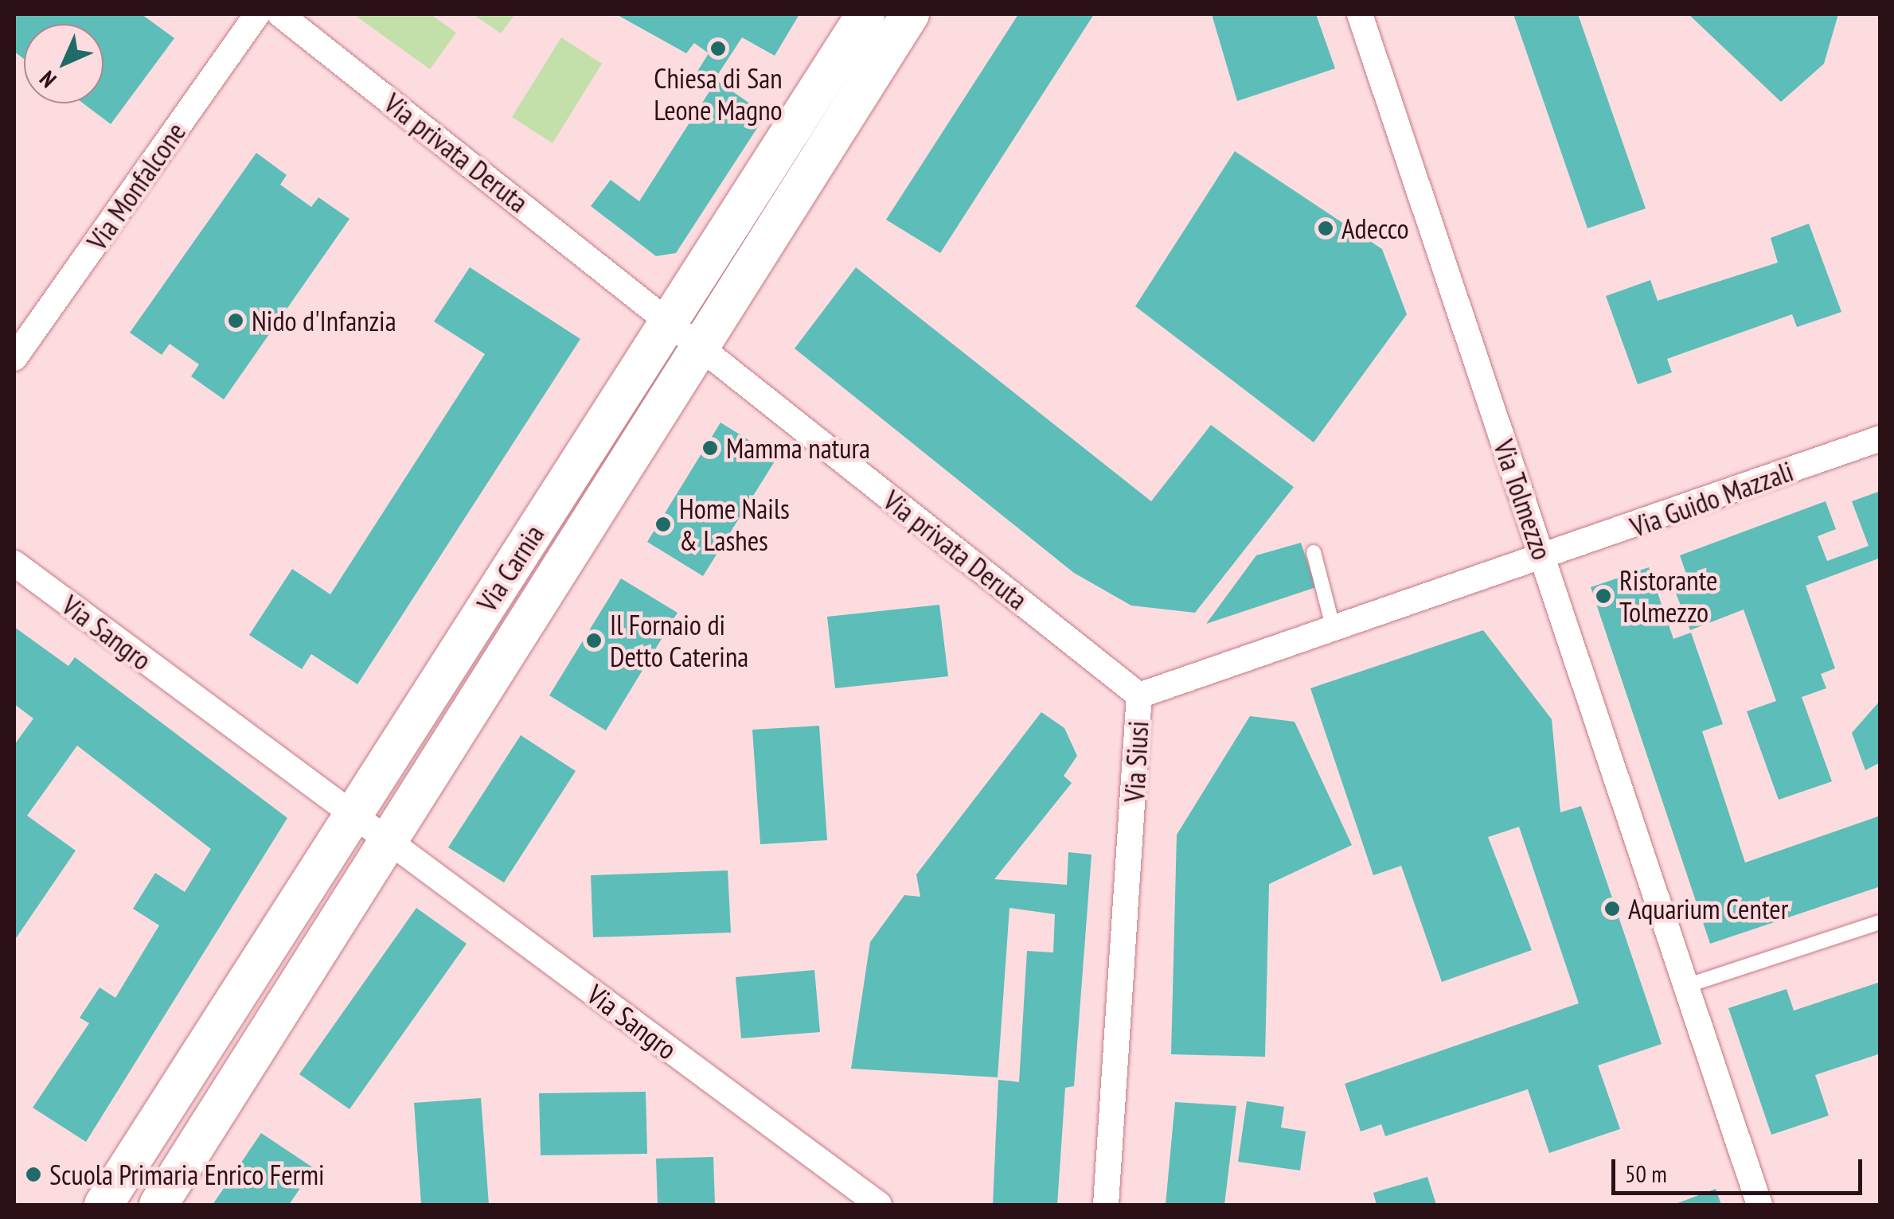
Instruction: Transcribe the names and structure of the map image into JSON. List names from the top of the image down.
{
  "streets": {
    "street": [
      "Via privata Deruta",
      "Via Monfalcone",
      "Via Guido Mazzali",
      "Via Tolmezzo",
      "Via Carnia",
      "Via Sangro",
      "Via Siusi"
    ]
  },
  "crossings": [
    ["Via privata Deruta", "Via Carnia"],
    ["Via privata Deruta", "Via Siusi"],
    ["Via Guido Mazzali", "Via Tolmezzo"],
    ["Via Guido Mazzali", "Via Siusi"],
    ["Via Tolmezzo", "Via Siusi"],
    ["Via Carnia", "Via Sangro"]
  ],
  "places": [
    "Chiesa di San Leone Magno",
    "Adecco",
    "Nido d'Infanzia",
    "Mamma natura",
    "Home Nails & Lashes",
    "Ristorante Tolmezzo",
    "Il Fornaio di Detto Caterina",
    "Aquarium Center",
    "Scuola Primaria Enrico Fermi"
  ],
  "scale_bar": "50 m",
  "north": "bottom left"
}
